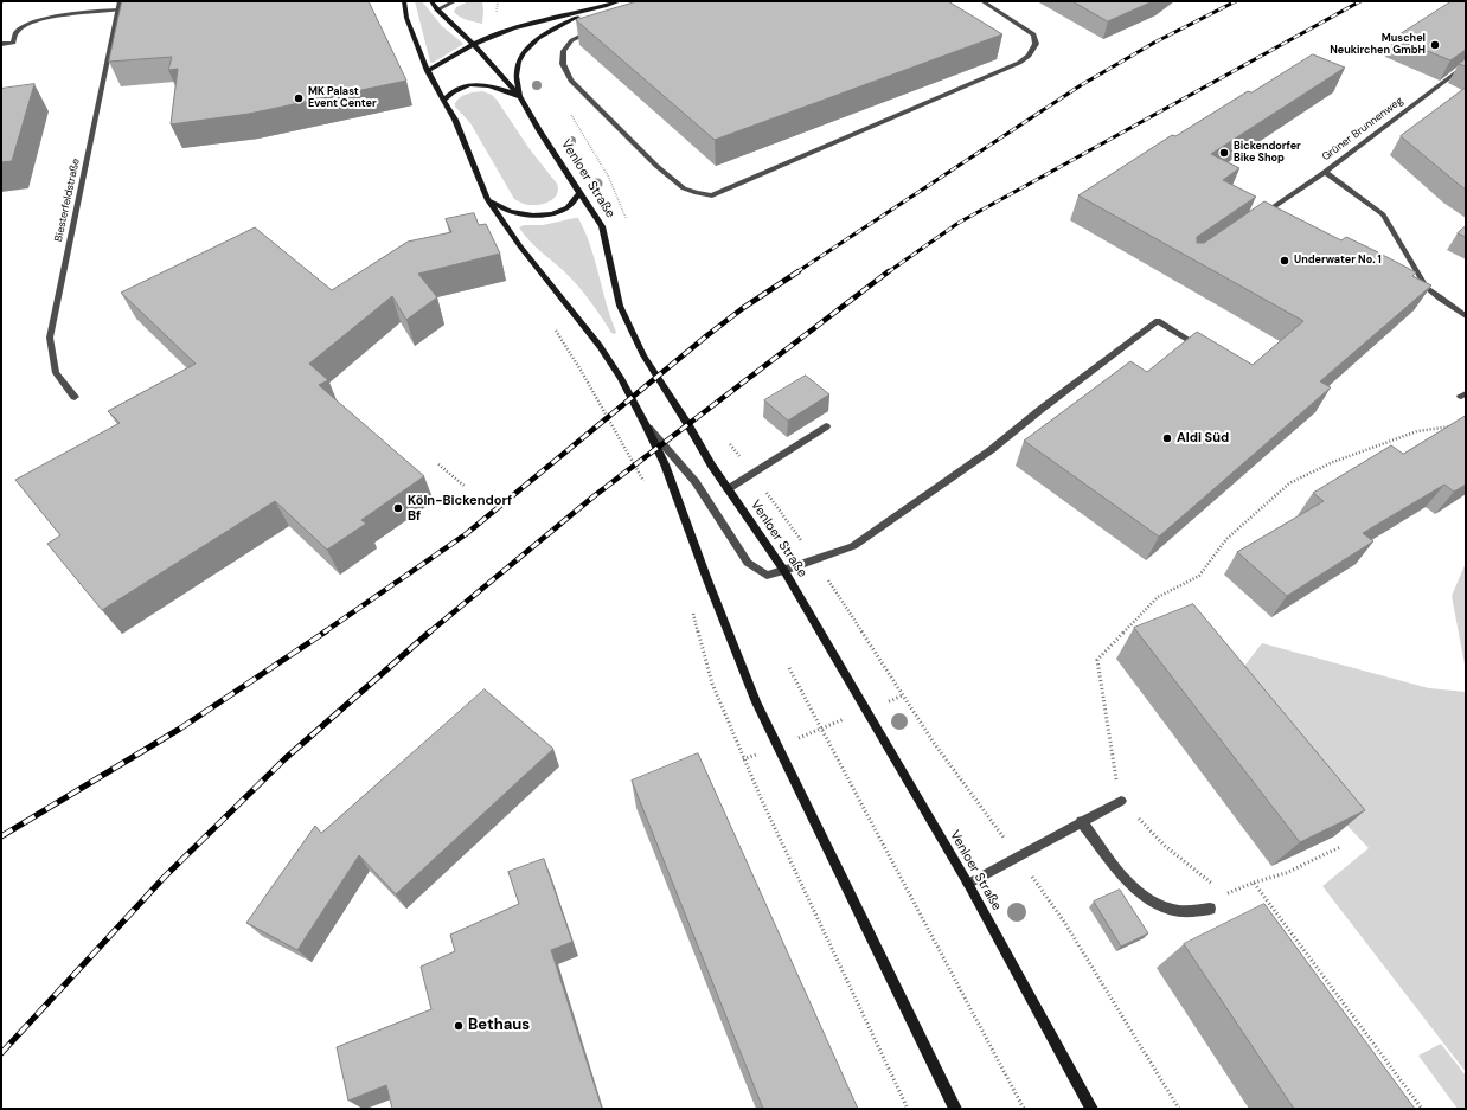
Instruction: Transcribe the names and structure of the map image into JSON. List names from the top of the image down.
{
  "streets": {
    "main road": ["Venloer Straße"],
    "street": ["Grüner Brunnenweg", "Biesterfeldstraße"]
  },
  "places": [
    "Muschel Neukirchen GmbH",
    "MK Palast Event Center",
    "Bickendorfer Bike Shop",
    "Underwater No. 1",
    "Aldi Süd",
    "Köln-Bickendorf Bf",
    "Bethaus"
  ]
}
